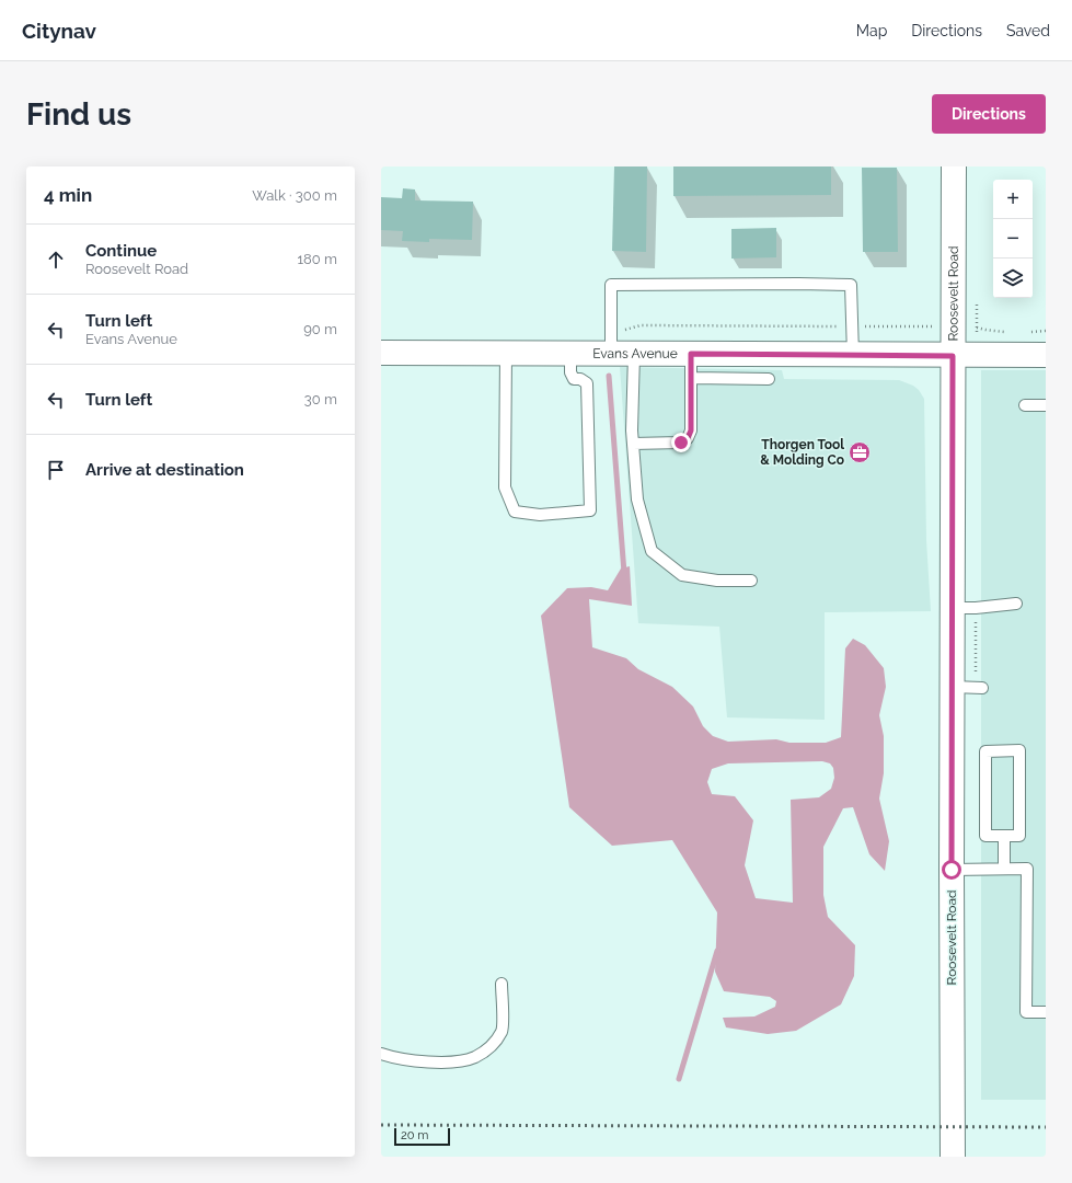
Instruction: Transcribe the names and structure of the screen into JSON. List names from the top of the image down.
{
  "streets": {
    "street": ["Roosevelt Road", "Evans Avenue"]
  },
  "crossings": [
    ["Roosevelt Road", "Evans Avenue"]
  ],
  "places": {
    "office": ["Thorgen Tool & Molding Co"]
  },
  "scale_bar": "20 m",
  "page": {
    "header": "Citynav",
    "nav": ["Map", "Directions", "Saved"],
    "buttons": "Directions",
    "title": "Find us",
    "heading": ["4 min", "Walk · 300 m"],
    "map_buttons": ["+", "−"],
    "list": [
      ["Continue", "Roosevelt Road", "180 m"],
      ["Turn left", "Evans Avenue", "90 m"],
      ["Turn left", "30 m"],
      "Arrive at destination"
    ],
    "scale": "20 m"
  }
}
